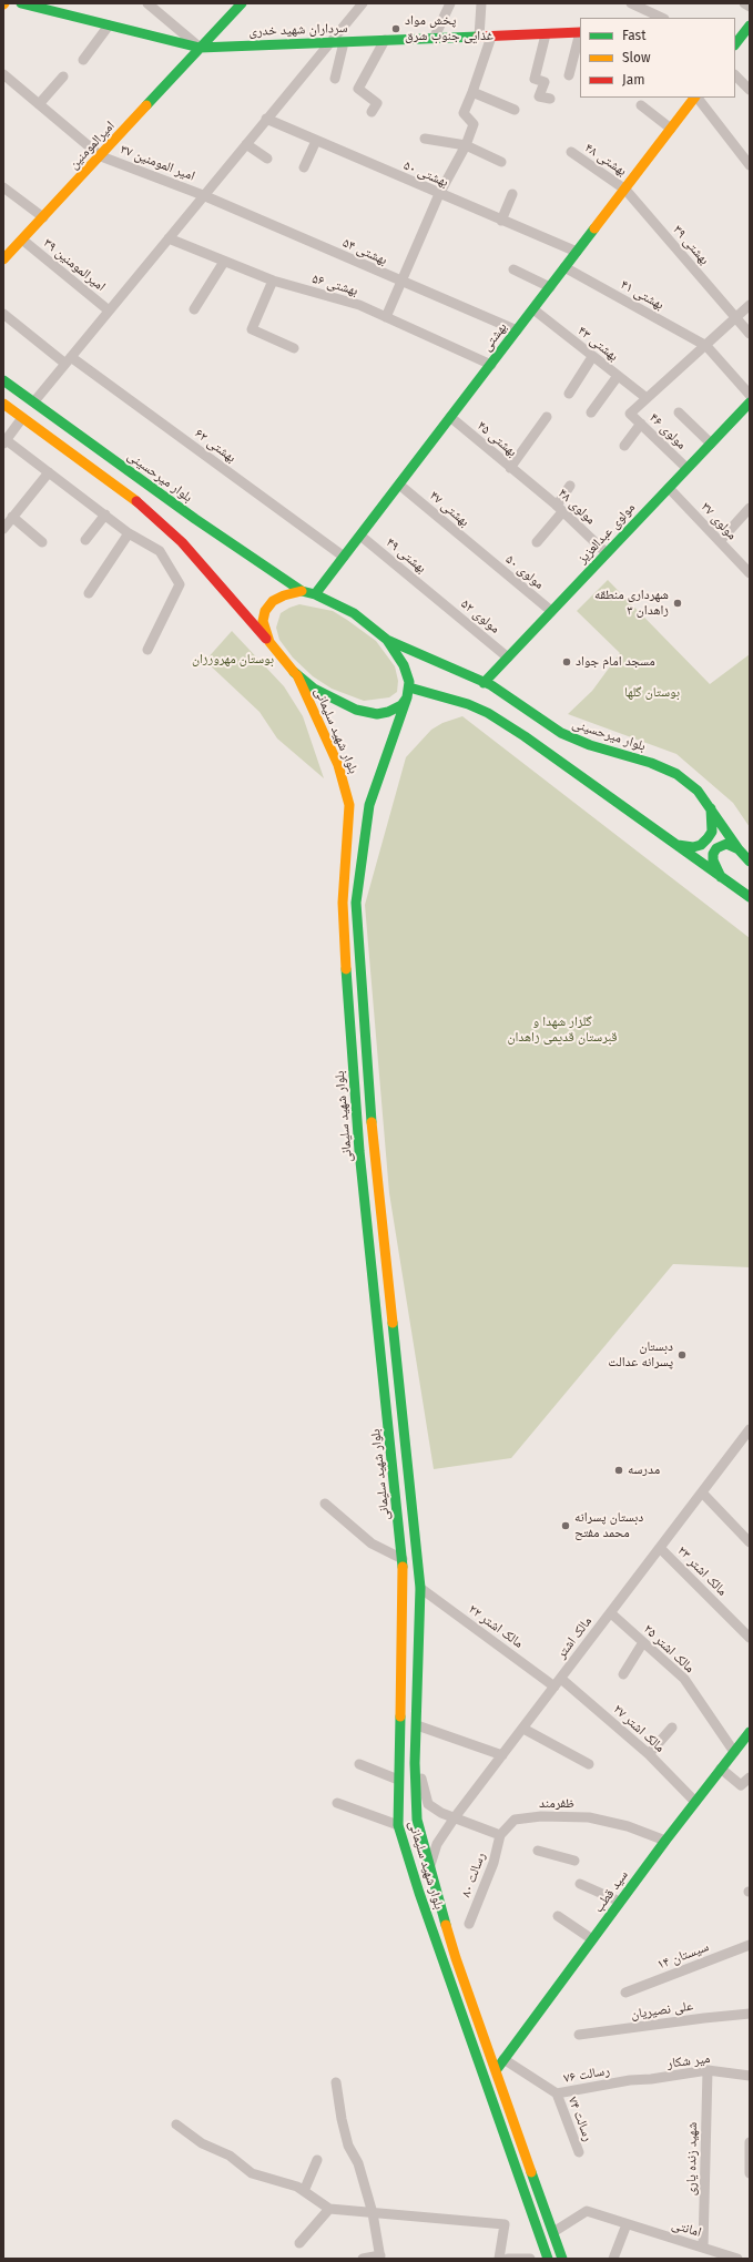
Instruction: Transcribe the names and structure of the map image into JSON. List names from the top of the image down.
{
  "streets": {
    "main road": [
      "سرداران شهید خدری",
      "امیرالمومنین",
      "بهشتی",
      "بلوار میرحسینی",
      "مولوی عبدالعزیز",
      "بلوار شهید سلیمانی",
      "سید قطب"
    ],
    "street": [
      "بهشتی ۴۸",
      "امیر المومنین ۳۷",
      "بهشتی ۵۰",
      "بهشتی ۳۹",
      "بهشتی ۵۴",
      "امیرالمومنین ۳۹",
      "بهشتی ۵۶",
      "بهشتی ۴۱",
      "بهشتی ۴۳",
      "مولوی ۴۶",
      "بهشتی ۴۵",
      "بهشتی ۶۲",
      "مولوی ۴۸",
      "بهشتی ۴۷",
      "مولوی ۳۷",
      "بهشتی ۴۹",
      "مولوی ۵۰",
      "مولوی ۵۲",
      "مالک اشتر ۲۳",
      "مالک اشتر ۲۲",
      "مالک اشتر",
      "مالک اشتر ۲۵",
      "مالک اشتر ۲۷",
      "ظفرمند",
      "رسالت ۸۰",
      "سیستان ۱۴",
      "علی نصیریان",
      "میر شکار",
      "رسالت ۷۶",
      "رسالت ۷۴",
      "شهید زنده یاری",
      "امانتی"
    ]
  },
  "crossings": [
    ["سرداران شهید خدری", "امیرالمومنین"],
    ["امیرالمومنین", "امیر المومنین ۳۷"],
    ["امیرالمومنین", "امیرالمومنین ۳۹"],
    ["بهشتی ۴۸", "بهشتی ۳۹"],
    ["بهشتی ۴۸", "بهشتی"],
    ["امیر المومنین ۳۷", "بهشتی ۵۴"],
    ["بهشتی ۵۰", "بهشتی"],
    ["بهشتی ۳۹", "بهشتی"],
    ["بهشتی ۵۴", "بهشتی"],
    ["بهشتی ۵۶", "بهشتی"],
    ["بهشتی ۴۱", "بهشتی"],
    ["بهشتی", "بهشتی ۴۳"],
    ["بهشتی", "بهشتی ۴۵"],
    ["بهشتی", "بهشتی ۶۲"],
    ["بهشتی", "بهشتی ۴۷"],
    ["بهشتی", "بهشتی ۴۹"],
    ["بهشتی ۴۳", "مولوی ۴۶"],
    ["مولوی ۴۶", "مولوی عبدالعزیز"],
    ["بهشتی ۴۵", "مولوی ۴۸"],
    ["بلوار میرحسینی", "مولوی عبدالعزیز"],
    ["مولوی ۴۸", "مولوی عبدالعزیز"],
    ["بهشتی ۴۷", "مولوی ۵۰"],
    ["مولوی ۳۷", "مولوی عبدالعزیز"],
    ["مولوی عبدالعزیز", "مولوی ۵۰"],
    ["مولوی عبدالعزیز", "مولوی ۵۲"],
    ["بهشتی ۴۹", "مولوی ۵۲"],
    ["بلوار شهید سلیمانی", "مالک اشتر ۲۲"],
    ["بلوار شهید سلیمانی", "مالک اشتر"],
    ["بلوار شهید سلیمانی", "سید قطب"],
    ["بلوار شهید سلیمانی", "امانتی"],
    ["مالک اشتر ۲۳", "مالک اشتر"],
    ["مالک اشتر ۲۲", "مالک اشتر"],
    ["مالک اشتر ۲۲", "مالک اشتر ۲۷"],
    ["مالک اشتر", "مالک اشتر ۲۵"],
    ["مالک اشتر", "مالک اشتر ۲۷"],
    ["مالک اشتر ۲۵", "سید قطب"],
    ["مالک اشتر ۲۷", "سید قطب"],
    ["ظفرمند", "رسالت ۸۰"],
    ["ظفرمند", "سید قطب"],
    ["سید قطب", "رسالت ۷۶"],
    ["میر شکار", "رسالت ۷۶"],
    ["میر شکار", "شهید زنده یاری"],
    ["رسالت ۷۶", "رسالت ۷۴"],
    ["شهید زنده یاری", "امانتی"]
  ],
  "parks": ["بوستان مهرورزان", "بوستان گلها", "گلزار شهدا و قبرستان قدیمی زاهدان"],
  "places": [
    "پخش مواد غذایی جنوب شرق",
    "شهرداری منطقه ۳ زاهدان",
    "مسجد امام جواد",
    "دبستان پسرانه عدالت",
    "مدرسه",
    "دبستان پسرانه محمد مفتح"
  ],
  "legend": ["Fast", "Slow", "Jam"]
}
